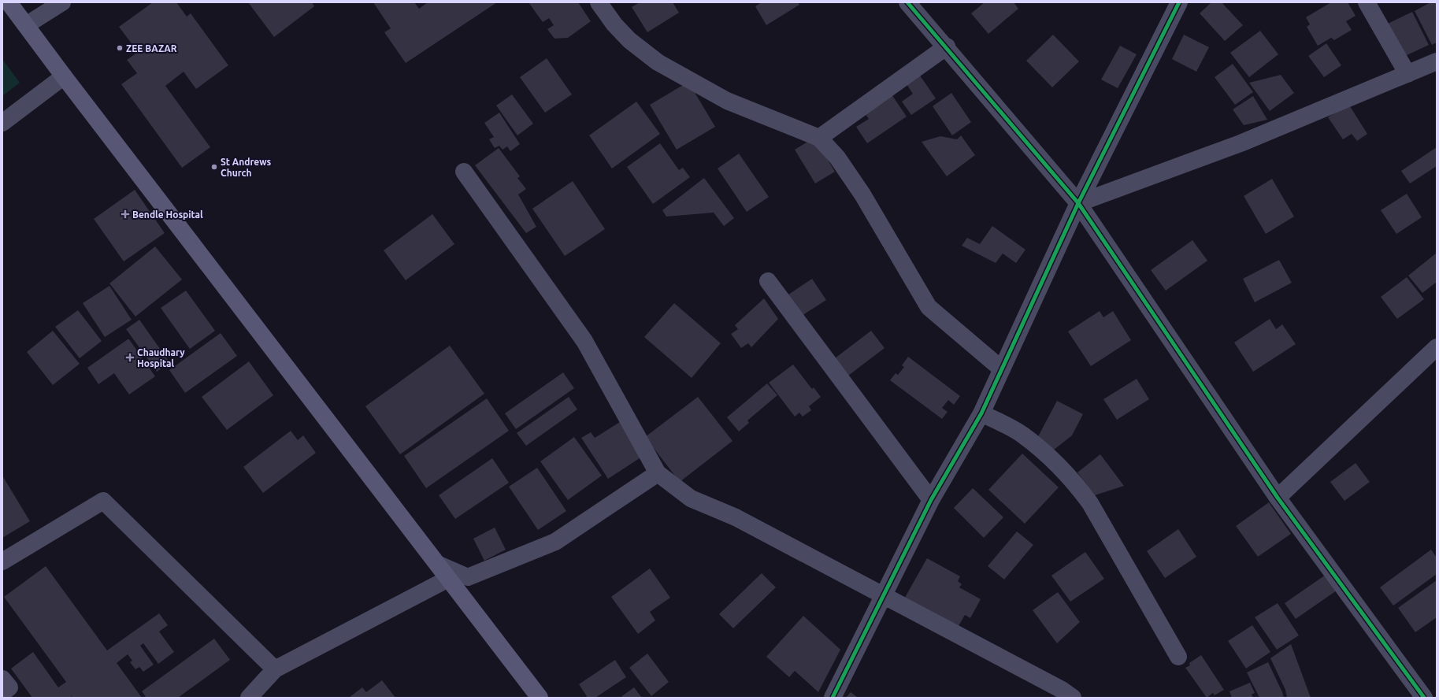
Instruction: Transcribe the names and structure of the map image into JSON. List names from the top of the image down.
{
  "places": {
    "other": ["ZEE BAZAR", "St Andrews Church"],
    "health": ["Bendle Hospital", "Chaudhary Hospital"]
  }
}
